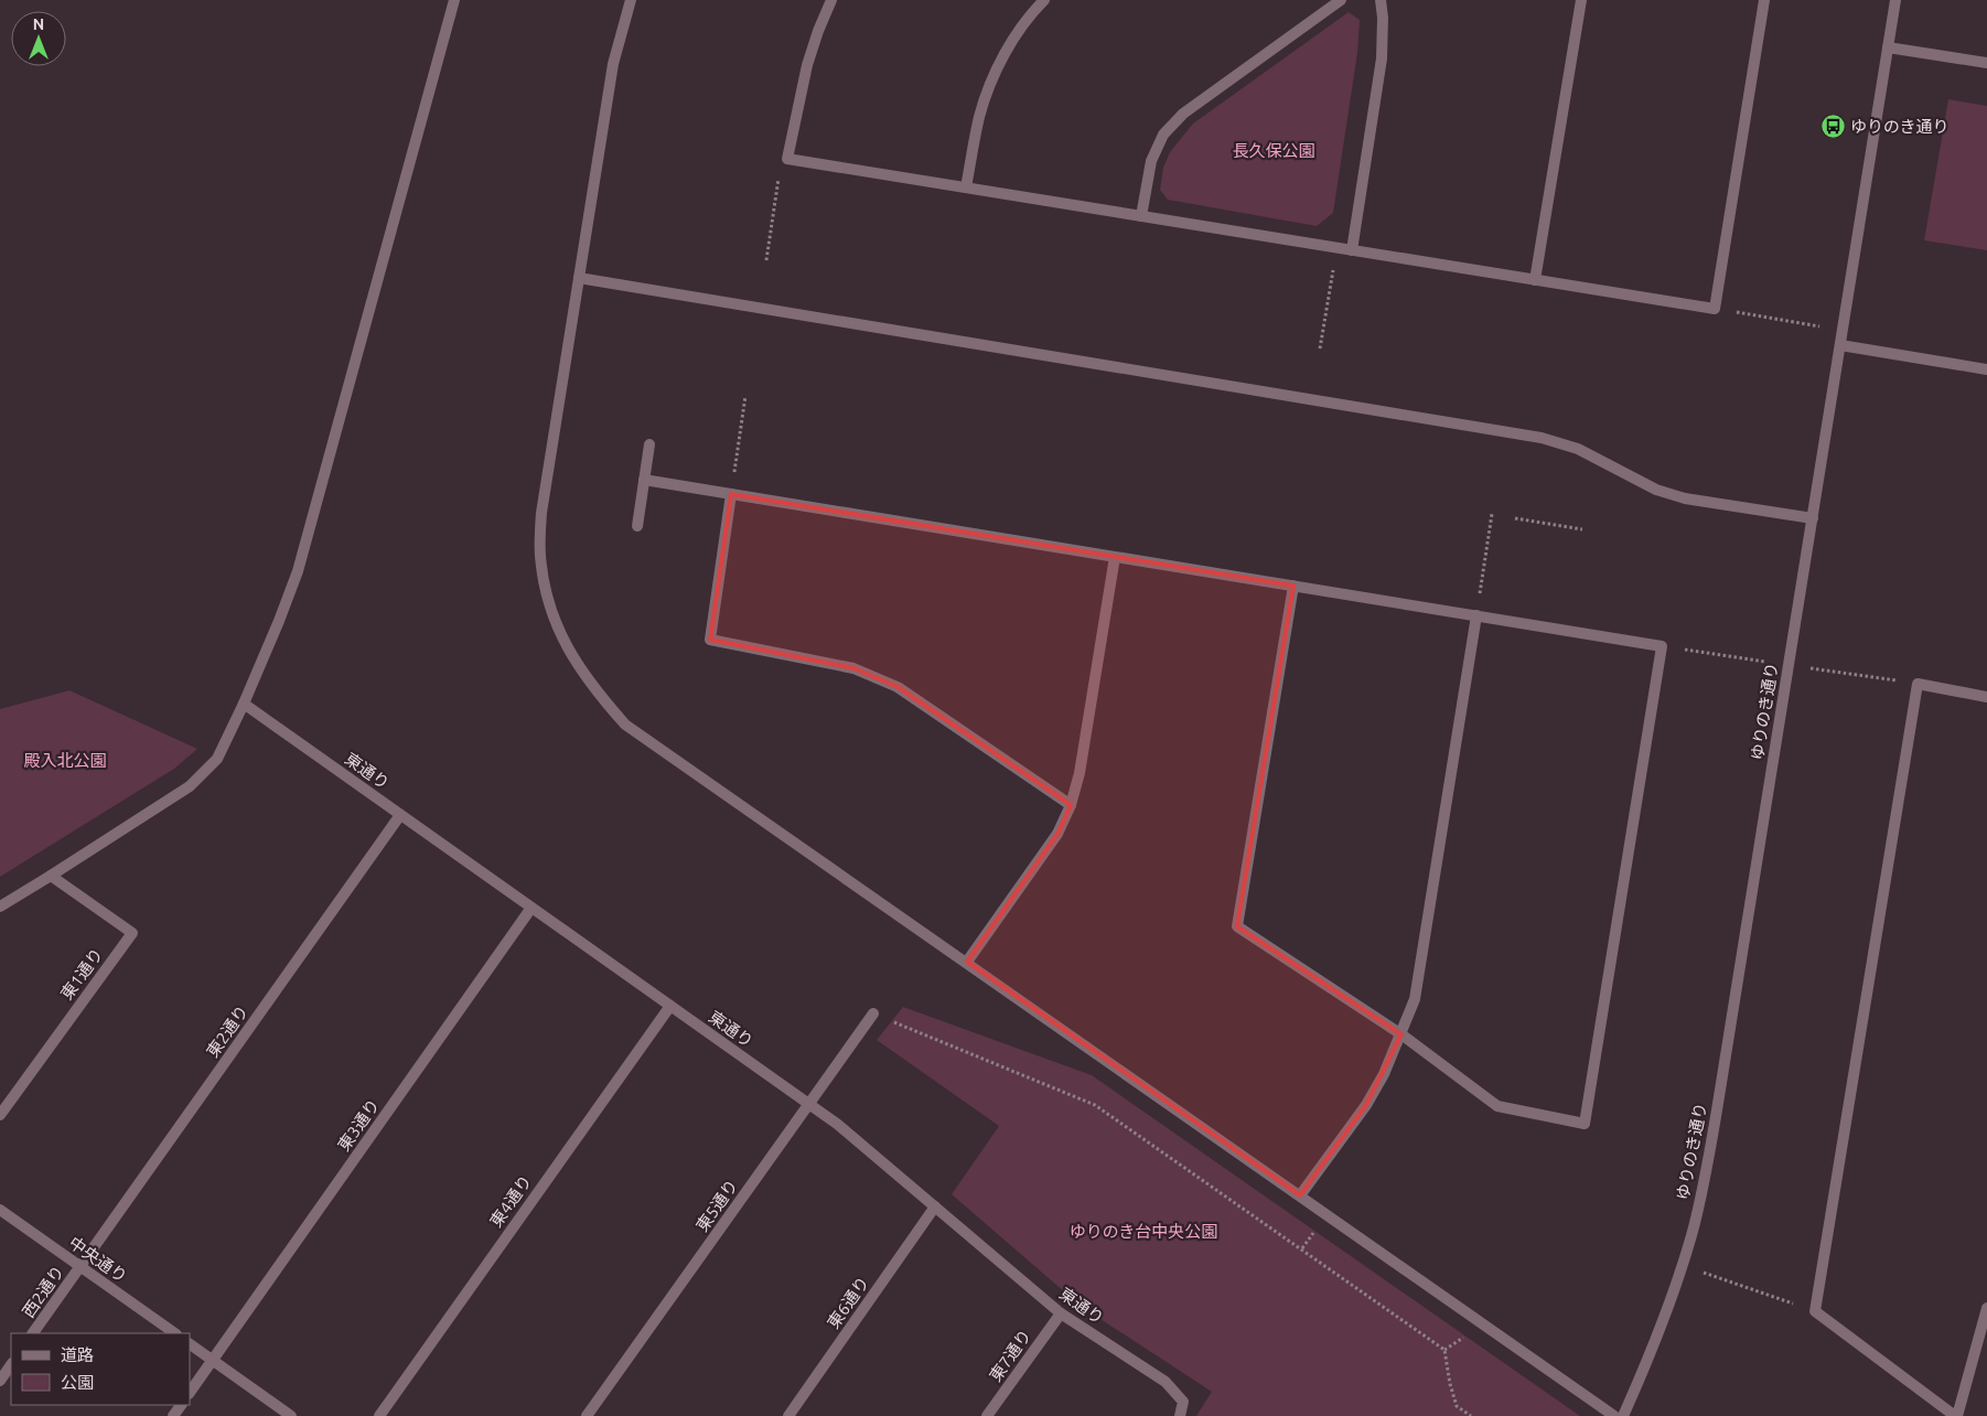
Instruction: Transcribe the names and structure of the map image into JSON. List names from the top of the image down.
{
  "streets": {
    "street": [
      "ゆりのき通り",
      "東通り",
      "東1通り",
      "東2通り",
      "東3通り",
      "東4通り",
      "東5通り",
      "中央通り",
      "西2通り",
      "東6通り",
      "東7通り"
    ]
  },
  "crossings": [
    ["東通り", "東2通り"],
    ["東通り", "東3通り"],
    ["東通り", "東4通り"],
    ["東通り", "東5通り"],
    ["東通り", "東6通り"],
    ["東通り", "東7通り"],
    ["東2通り", "中央通り"],
    ["東2通り", "西2通り"],
    ["中央通り", "西2通り"]
  ],
  "parks": ["長久保公園", "殿入北公園", "ゆりのき台中央公園"],
  "places": {
    "bus stop": ["ゆりのき通り"]
  },
  "legend": ["道路", "公園"],
  "north": "top"
}
